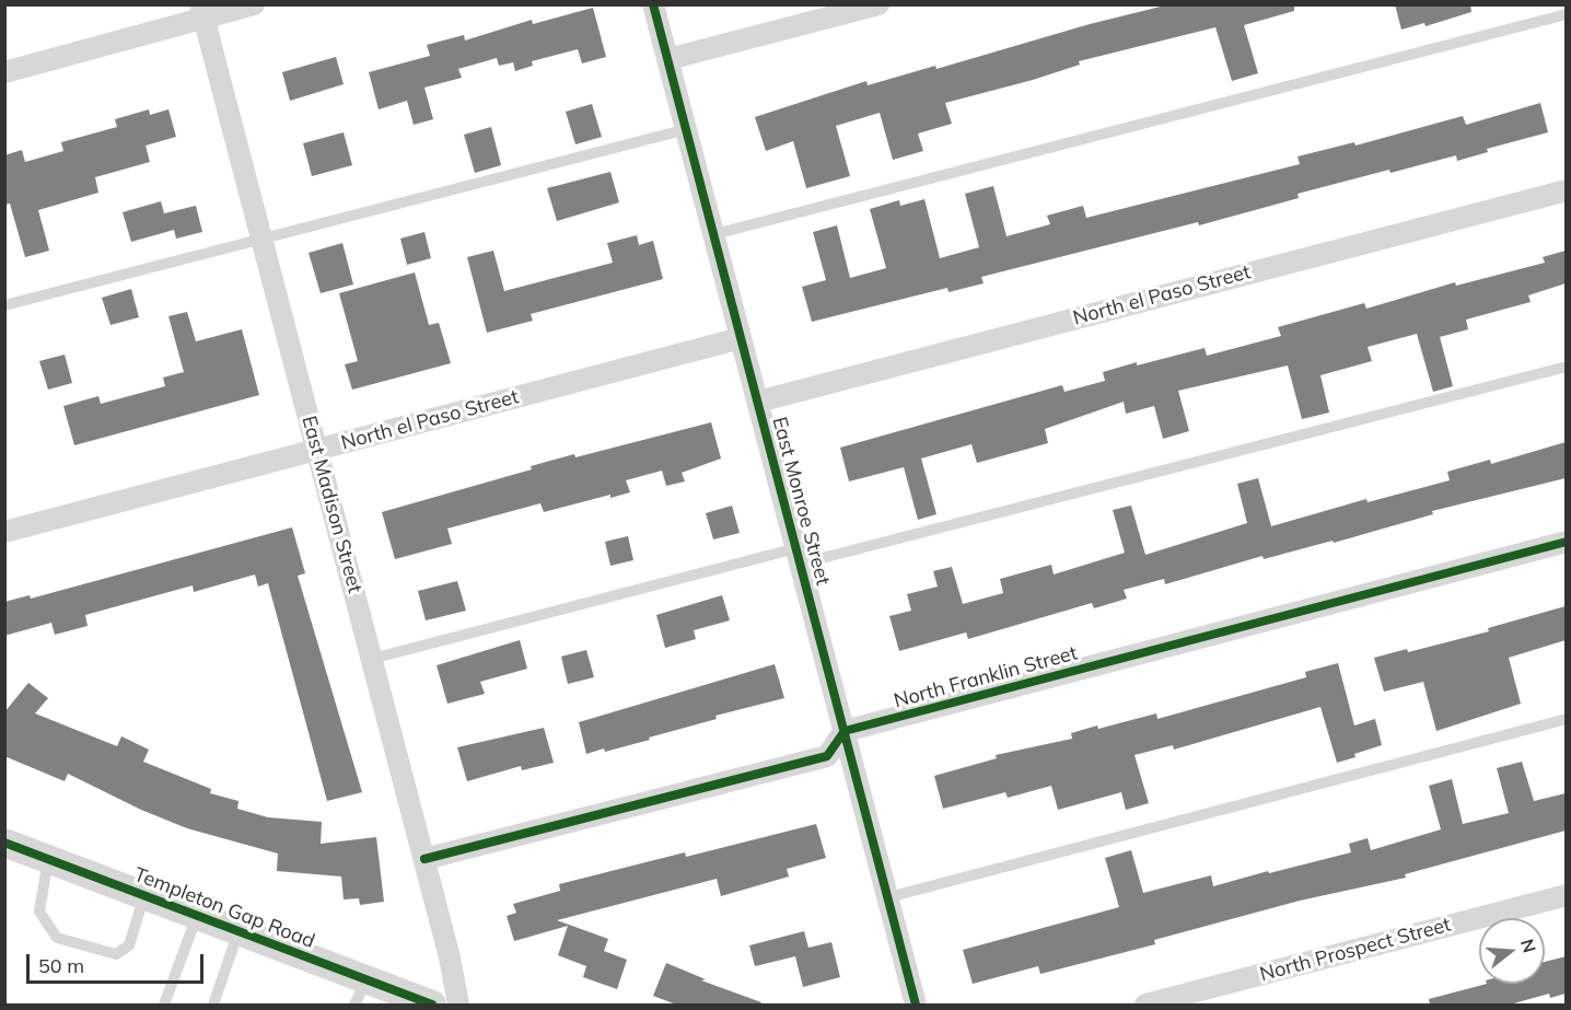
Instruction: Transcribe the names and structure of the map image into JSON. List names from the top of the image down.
{
  "streets": {
    "street": [
      "North el Paso Street",
      "East Monroe Street",
      "East Madison Street",
      "North Franklin Street",
      "Templeton Gap Road",
      "North Prospect Street"
    ]
  },
  "crossings": [
    ["North el Paso Street", "East Monroe Street"],
    ["North el Paso Street", "East Madison Street"],
    ["East Monroe Street", "North Franklin Street"]
  ],
  "scale_bar": "50 m",
  "north": "right"
}
